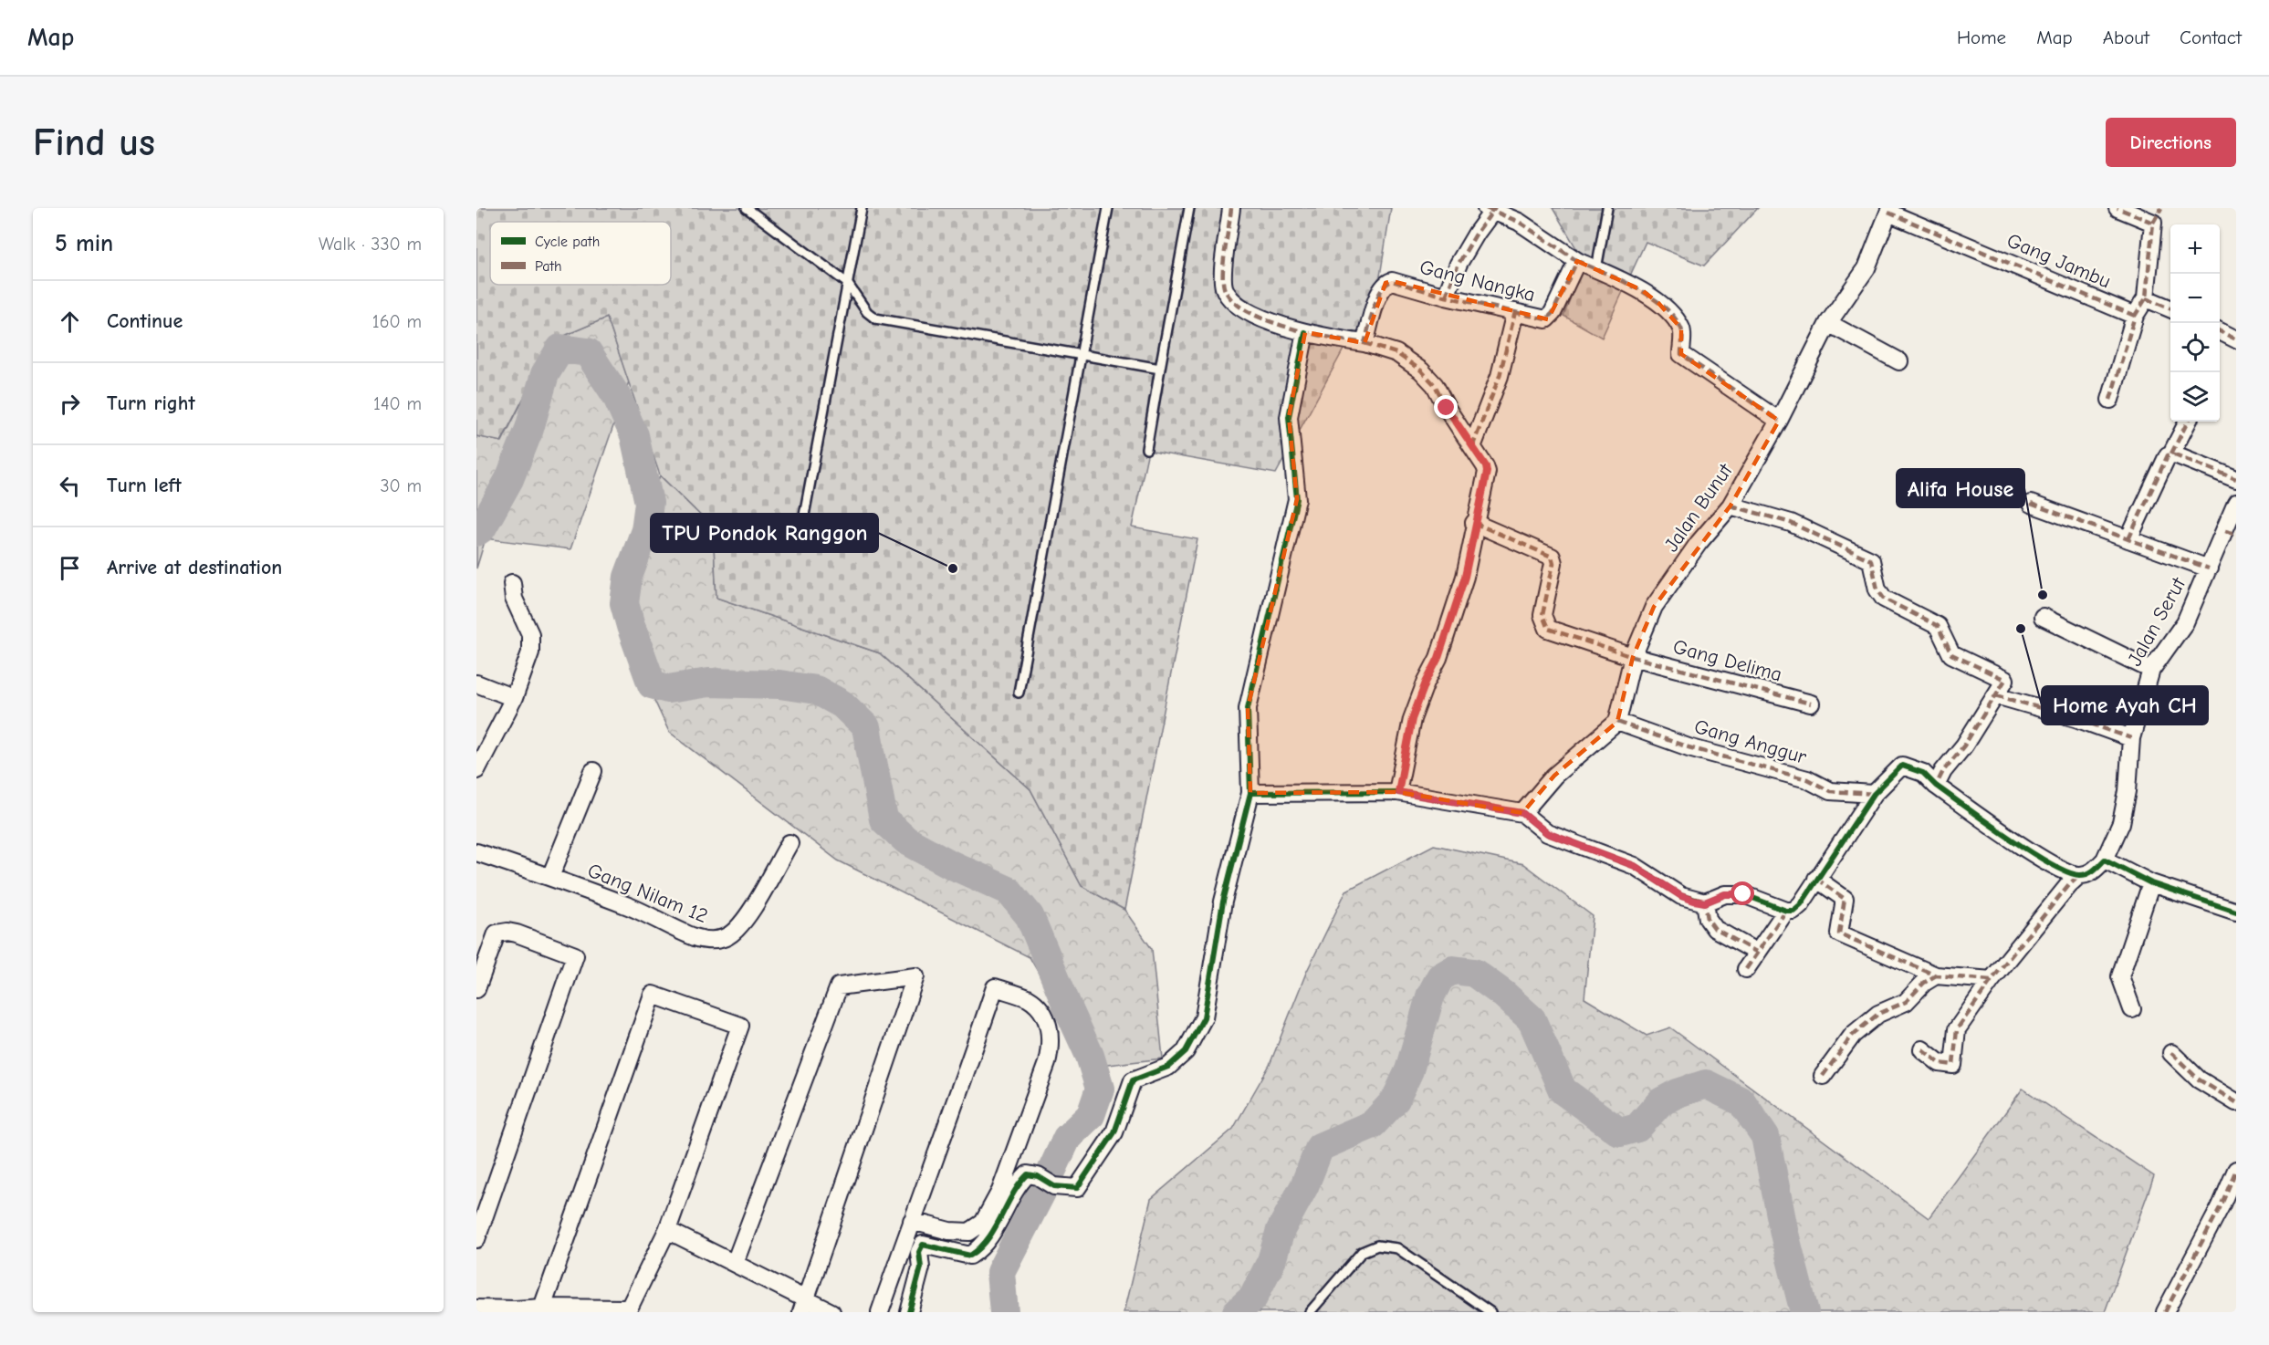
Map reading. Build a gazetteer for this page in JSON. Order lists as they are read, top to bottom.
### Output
{
  "streets": {
    "street": [
      "Gang Jambu",
      "Gang Nangka",
      "Jalan Bunut",
      "Jalan Serut",
      "Gang Delima",
      "Gang Anggur",
      "Gang Nilam 12"
    ]
  },
  "crossings": [
    ["Gang Jambu", "Jalan Bunut"],
    ["Jalan Bunut", "Gang Delima"],
    ["Jalan Bunut", "Gang Anggur"]
  ],
  "places": ["TPU Pondok Ranggon", "Alifa House", "Home Ayah CH"],
  "legend": ["Cycle path", "Path"],
  "page": {
    "header": "Map",
    "nav": [
      "Home",
      "Map",
      "About",
      "Contact"
    ],
    "buttons": "Directions",
    "title": "Find us",
    "heading": ["5 min", "Walk · 330 m"],
    "map_buttons": ["+", "−"],
    "list": [
      ["Continue", "160 m"],
      ["Turn right", "140 m"],
      ["Turn left", "30 m"],
      "Arrive at destination"
    ]
  }
}
